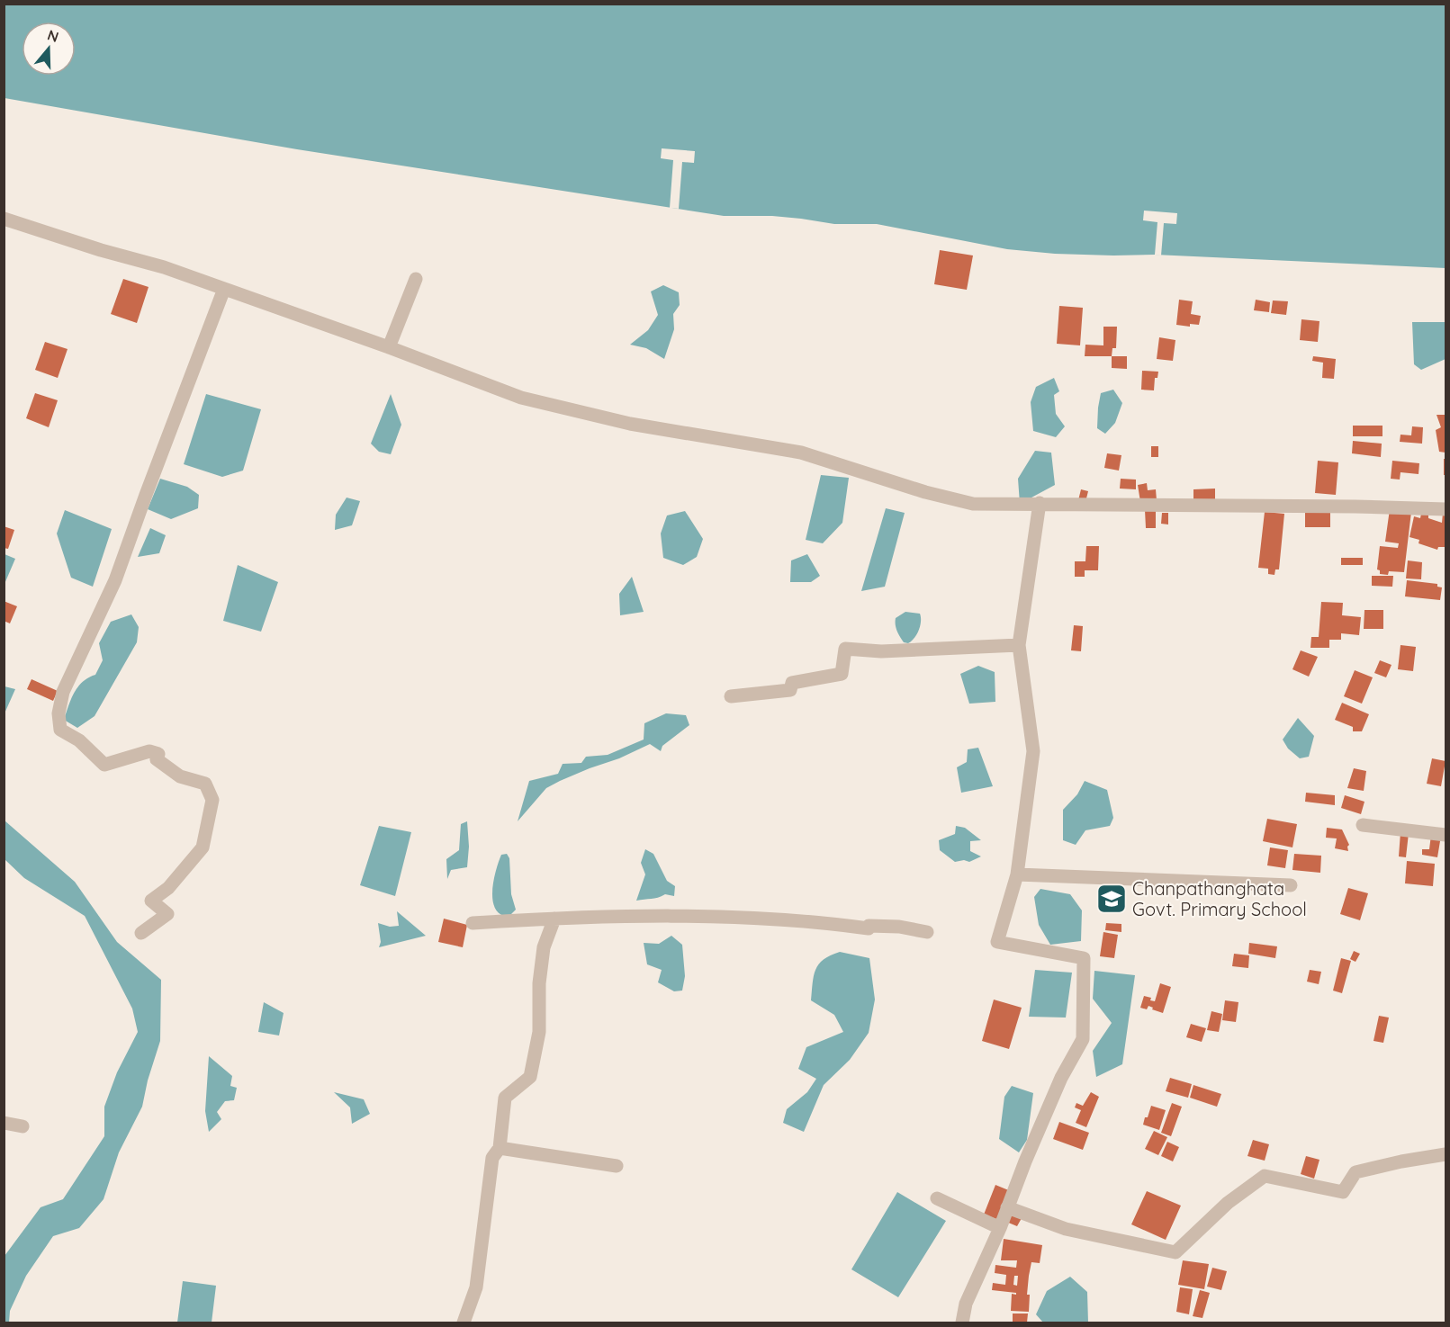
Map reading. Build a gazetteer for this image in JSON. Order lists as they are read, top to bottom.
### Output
{
  "places": {
    "school or university": ["Chanpathanghata Govt. Primary School"]
  },
  "north": "top"
}
